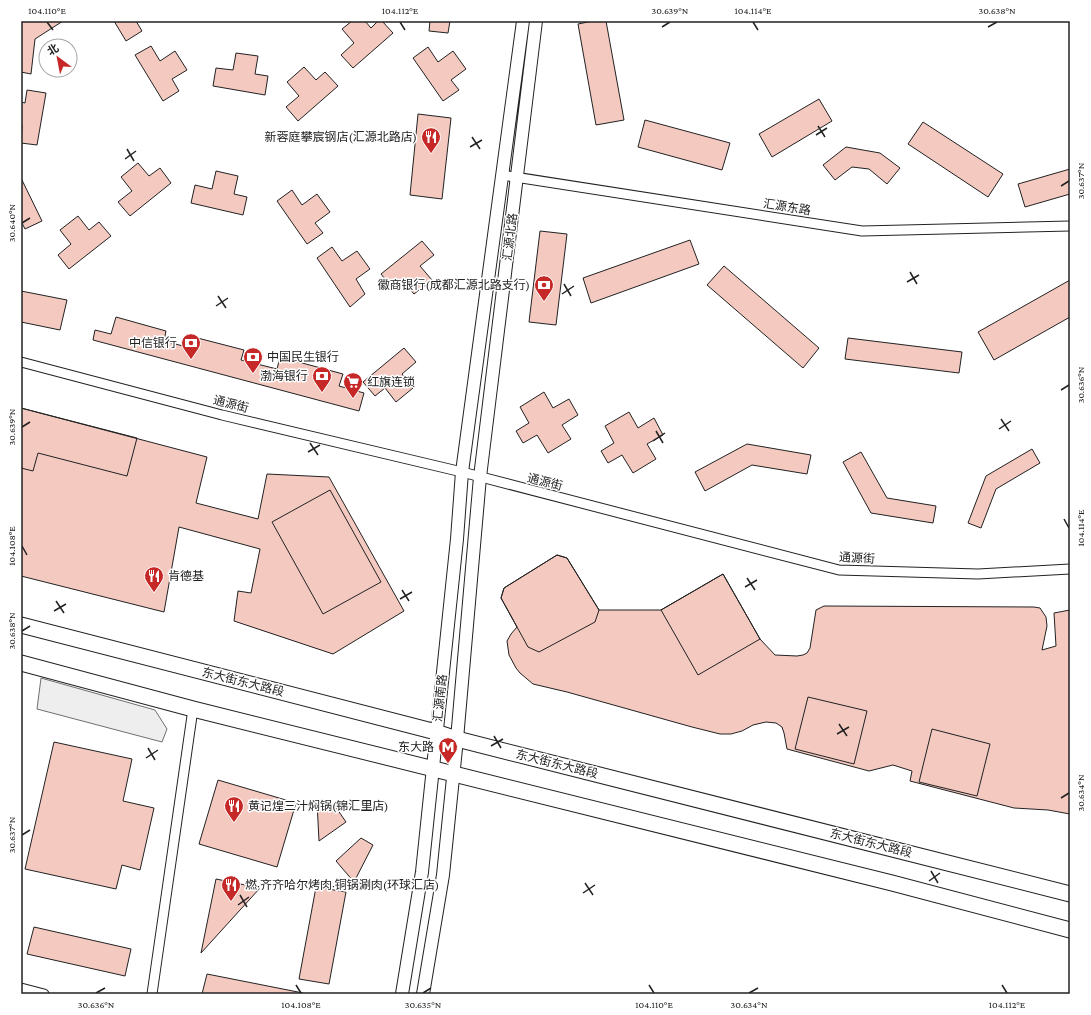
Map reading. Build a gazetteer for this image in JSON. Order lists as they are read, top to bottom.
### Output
{
  "streets": {
    "main road": ["东大街东大路段"],
    "street": [
      "汇源东路",
      "汇源北路",
      "通源街",
      "汇源南路"
    ]
  },
  "crossings": [
    ["汇源东路", "汇源北路"],
    ["汇源北路", "通源街"],
    ["汇源北路", "汇源南路"],
    ["通源街", "汇源南路"],
    ["东大街东大路段", "汇源南路"]
  ],
  "places": {
    "restaurant": [
      "新蓉庭攀宸钢店(汇源北路店)",
      "肯德基",
      "黄记煌三汁焖锅(锦汇里店)",
      "燃·齐齐哈尔烤肉·铜锅涮肉(环球汇店)"
    ],
    "bank": [
      "徽商银行(成都汇源北路支行)",
      "中信银行",
      "中国民生银行",
      "渤海银行"
    ],
    "supermarket": ["红旗连锁"],
    "metro station": ["东大路"]
  },
  "north": "top left",
  "coordinates": [
    "104.110°E",
    "104.112°E",
    "30.639°N",
    "104.114°E",
    "30.638°N",
    "30.637°N",
    "30.640°N",
    "30.636°N",
    "104.108°E",
    "30.634°N",
    "30.635°N"
  ]
}
